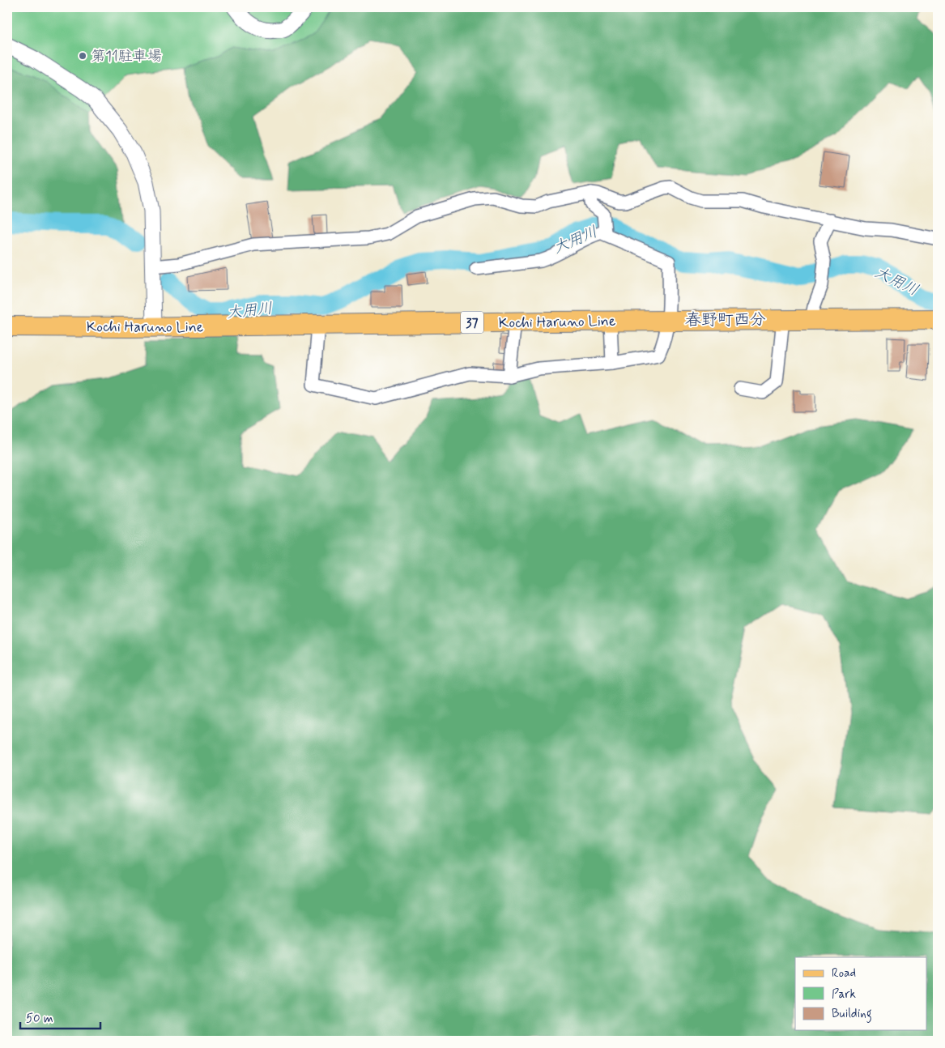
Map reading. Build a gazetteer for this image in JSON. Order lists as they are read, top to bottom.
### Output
{
  "streets": {
    "main road": ["Kochi Haruno Line", "37"]
  },
  "districts": ["春野町西分"],
  "water": ["大用川"],
  "places": ["第11駐車場"],
  "legend": ["Road", "Park", "Building"],
  "scale_bar": "50 m"
}
